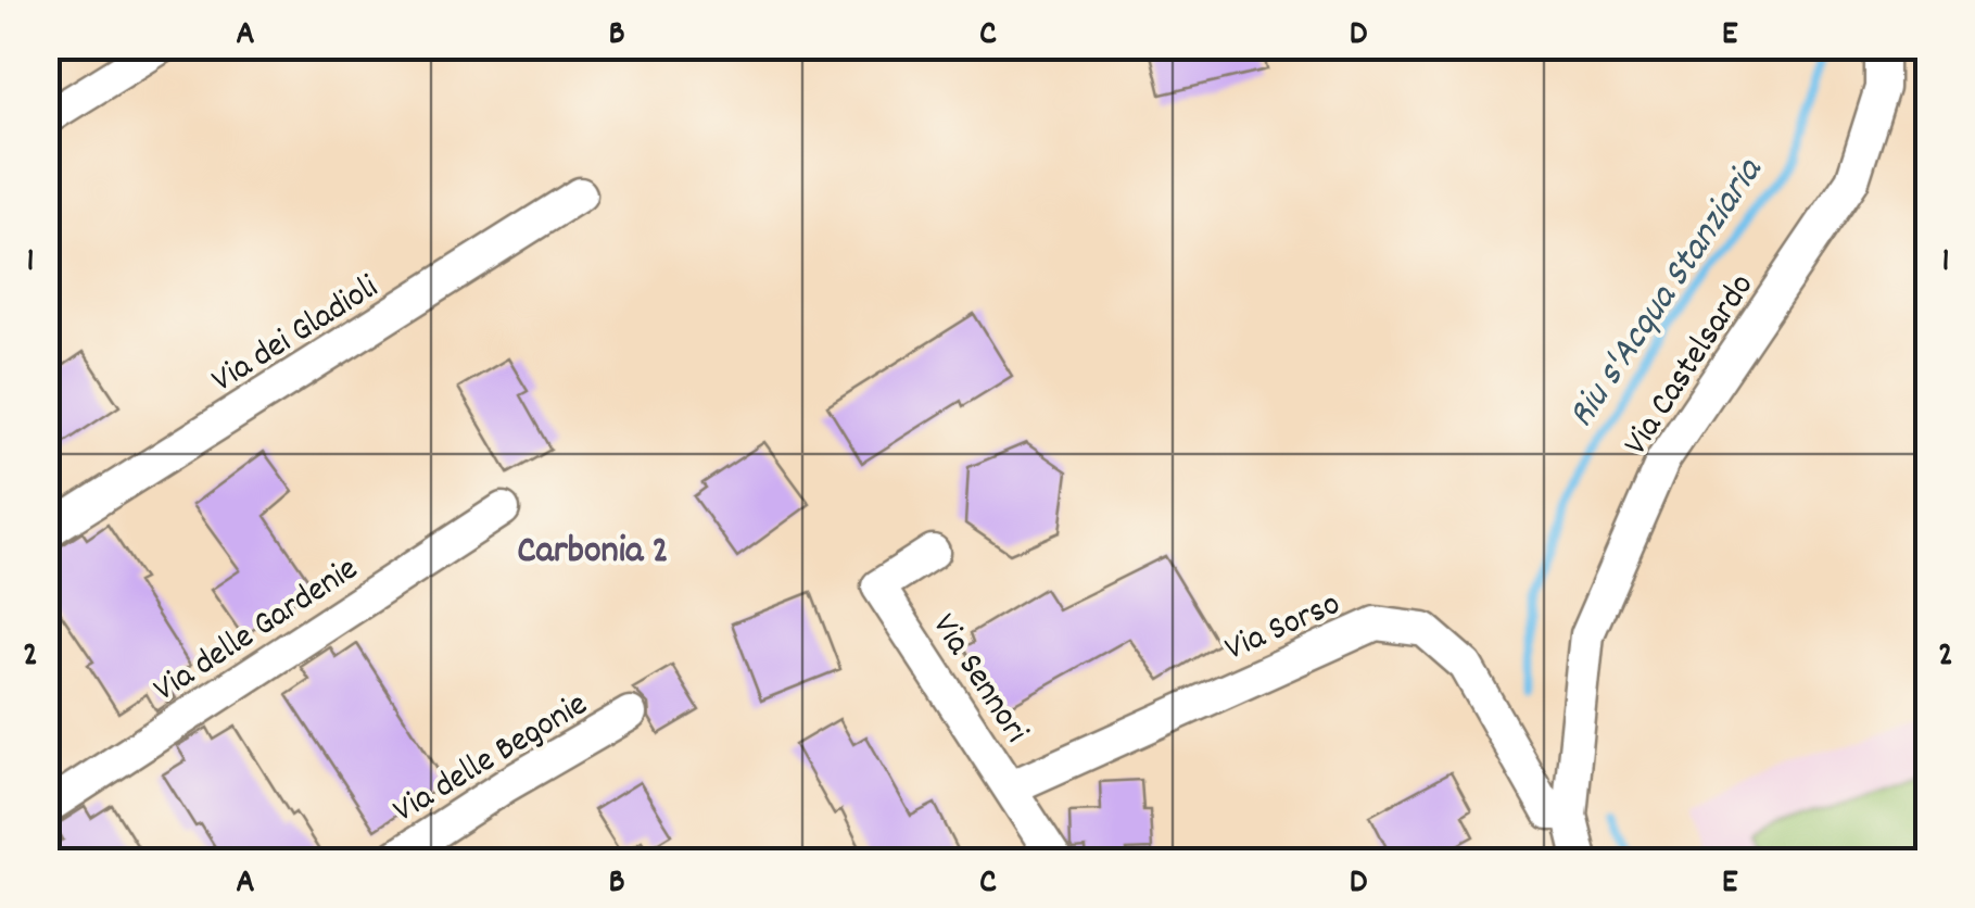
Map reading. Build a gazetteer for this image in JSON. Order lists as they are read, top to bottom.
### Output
{
  "streets": {
    "street": [
      "Via dei Gladioli",
      "Via Castelsardo",
      "Via Sorso",
      "Via delle Gardenie",
      "Via Sennori",
      "Via delle Begonie"
    ]
  },
  "crossings": [
    ["Via Castelsardo", "Via Sorso"],
    ["Via Sorso", "Via Sennori"]
  ],
  "districts": ["Carbonia 2"],
  "water": ["Riu s'Acqua Stanziaria"],
  "grid": {
    "columns": [
      "A",
      "B",
      "C",
      "D",
      "E"
    ],
    "rows": ["1", "2"]
  }
}
